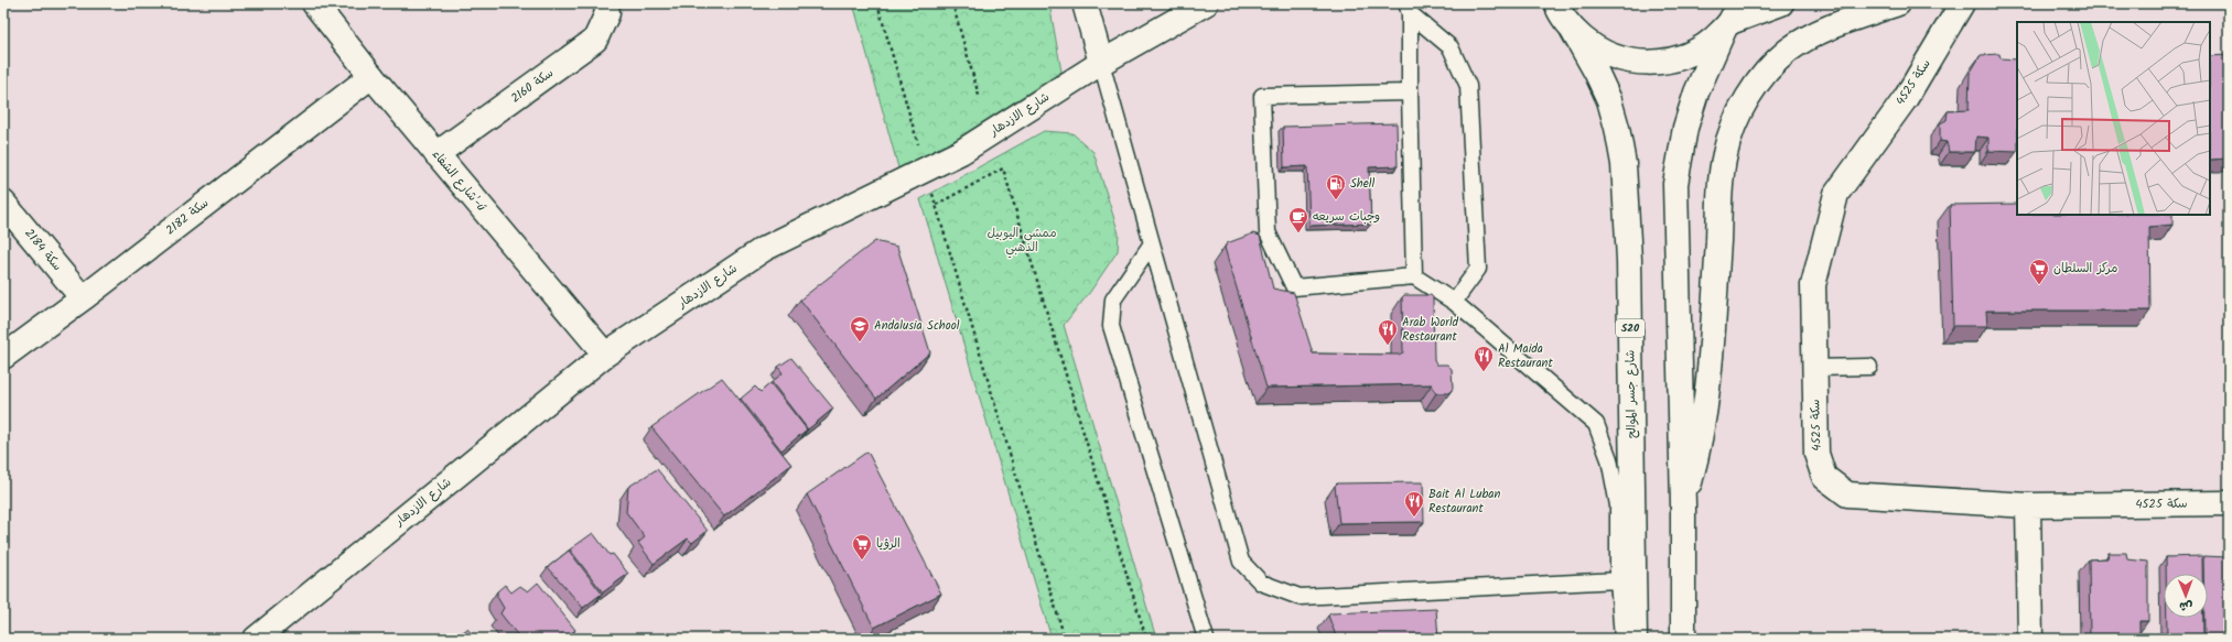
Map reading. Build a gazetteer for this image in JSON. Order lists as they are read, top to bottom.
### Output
{
  "streets": {
    "street": [
      "سكة 4525",
      "سكة 2160",
      "شارع الازدهار",
      "شارع الشفاء'-ú",
      "سكة 2182",
      "سكة 2184",
      "S20",
      "شارع جسر الموالح"
    ]
  },
  "crossings": [
    ["سكة 2160", "شارع الشفاء'-ú"],
    ["شارع الازدهار", "شارع الشفاء'-ú"],
    ["شارع الشفاء'-ú", "سكة 2182"],
    ["سكة 2182", "سكة 2184"],
    ["S20", "شارع جسر الموالح"]
  ],
  "parks": ["ممشى اليوبيل الذهبي"],
  "places": {
    "fuel station": ["Shell"],
    "cafe": ["وجبات سريعه"],
    "supermarket": ["مركز السلطان", "الرؤيا"],
    "school or university": ["Andalusia School"],
    "restaurant": ["Arab World Restaurant", "Al Maida Restaurant", "Bait Al Luban Restaurant"]
  },
  "north": "bottom"
}
